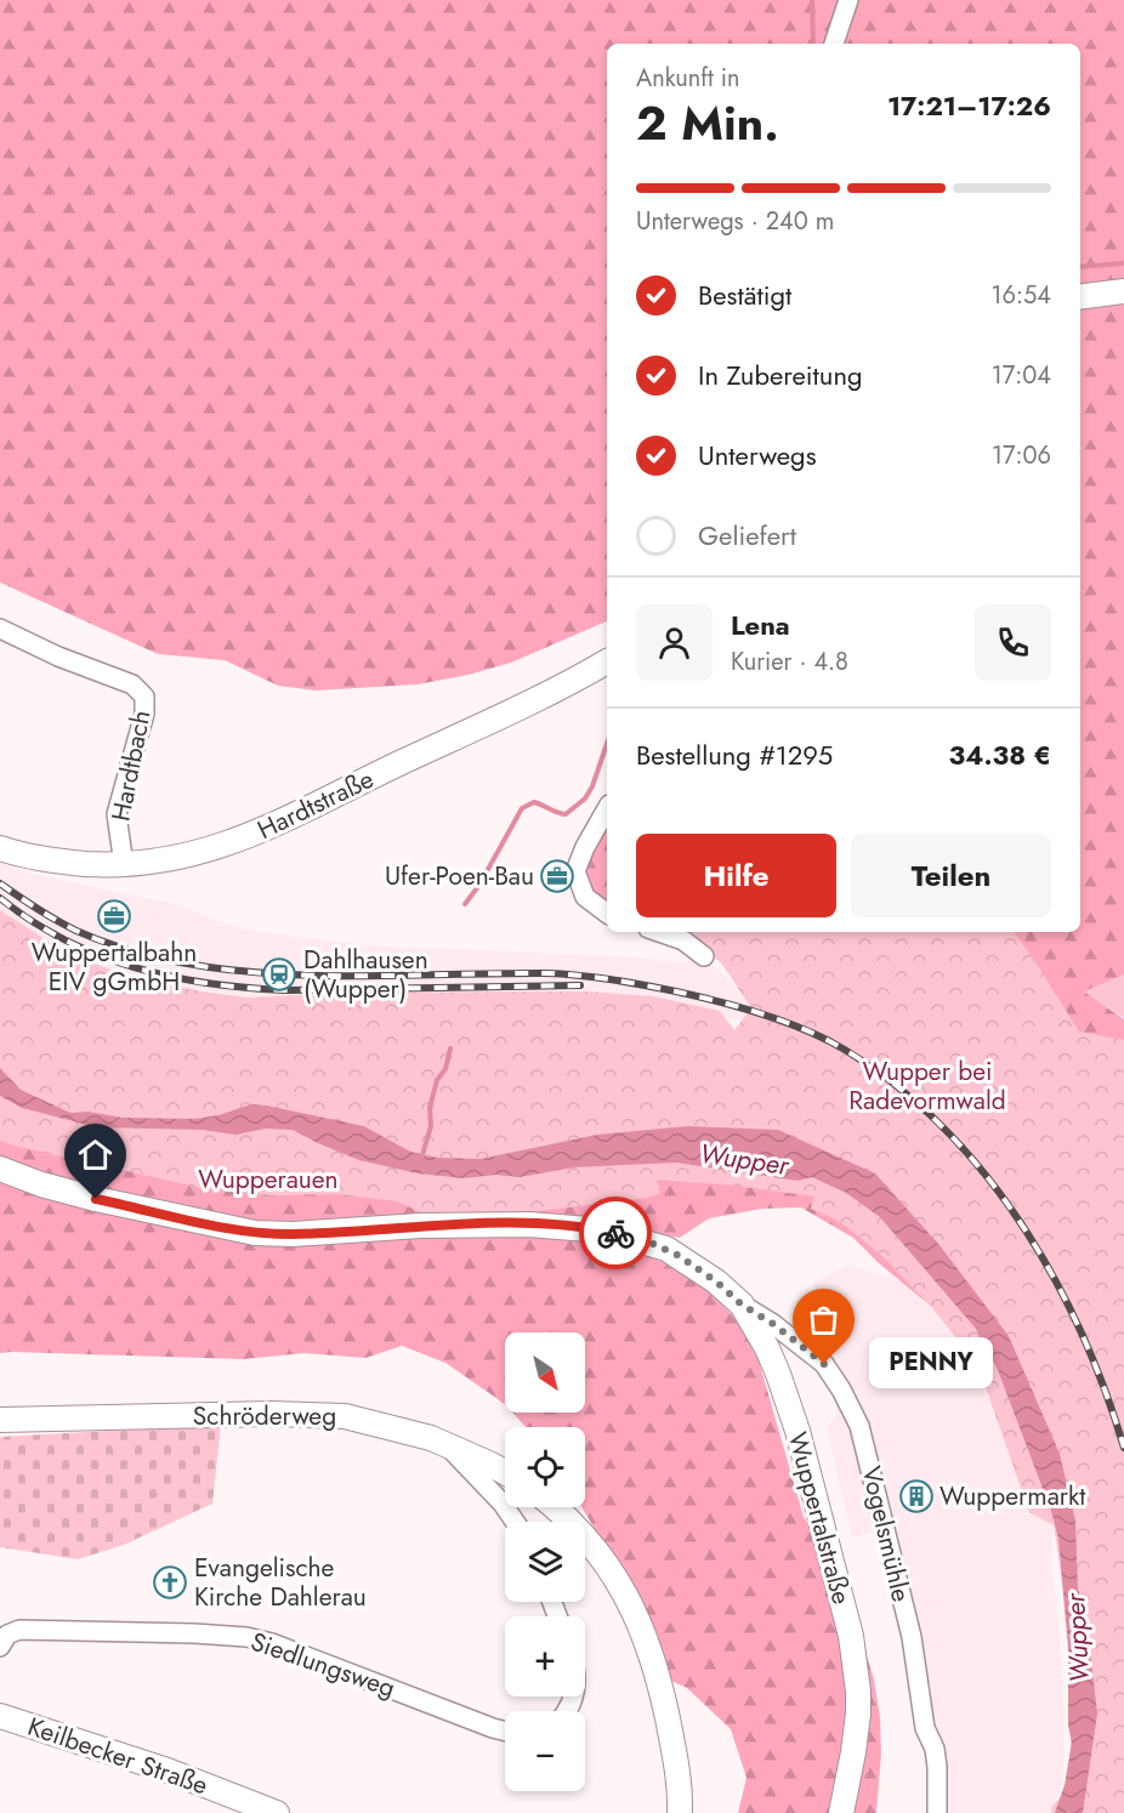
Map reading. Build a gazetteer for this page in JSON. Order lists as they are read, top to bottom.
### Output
{
  "streets": {
    "main road": [
      "Hardtstraße",
      "Schröderweg",
      "Wuppertalstraße",
      "Keilbecker Straße"
    ],
    "street": ["Hardtbach", "Vogelsmühle", "Siedlungsweg"]
  },
  "crossings": [
    ["Hardtbach", "Hardtstraße"],
    ["Wuppertalstraße", "Vogelsmühle"]
  ],
  "water": ["Wupper"],
  "parks": ["Wupper bei Radevormwald", "Wupperauen"],
  "places": {
    "office": ["Ufer-Poen-Bau", "Wuppertalbahn EIV gGmbH"],
    "station": ["Dahlhausen (Wupper)"],
    "other": ["PENNY"],
    "building": ["Wuppermarkt"],
    "church": ["Evangelische Kirche Dahlerau"]
  },
  "north": "bottom right",
  "page": {
    "heading": ["2 Min.", "Ankunft in", "17:21–17:26"],
    "panel": [
      "Lena",
      "Kurier · 4.8",
      "Bestellung #1295",
      "34.38 €"
    ],
    "bar": "Unterwegs · 240 m",
    "list": [
      ["Bestätigt", "16:54"],
      ["In Zubereitung", "17:04"],
      ["Unterwegs", "17:06"],
      "Geliefert"
    ],
    "buttons": ["Hilfe", "Teilen"],
    "map_buttons": ["+", "−"],
    "bubble": "PENNY"
  }
}
